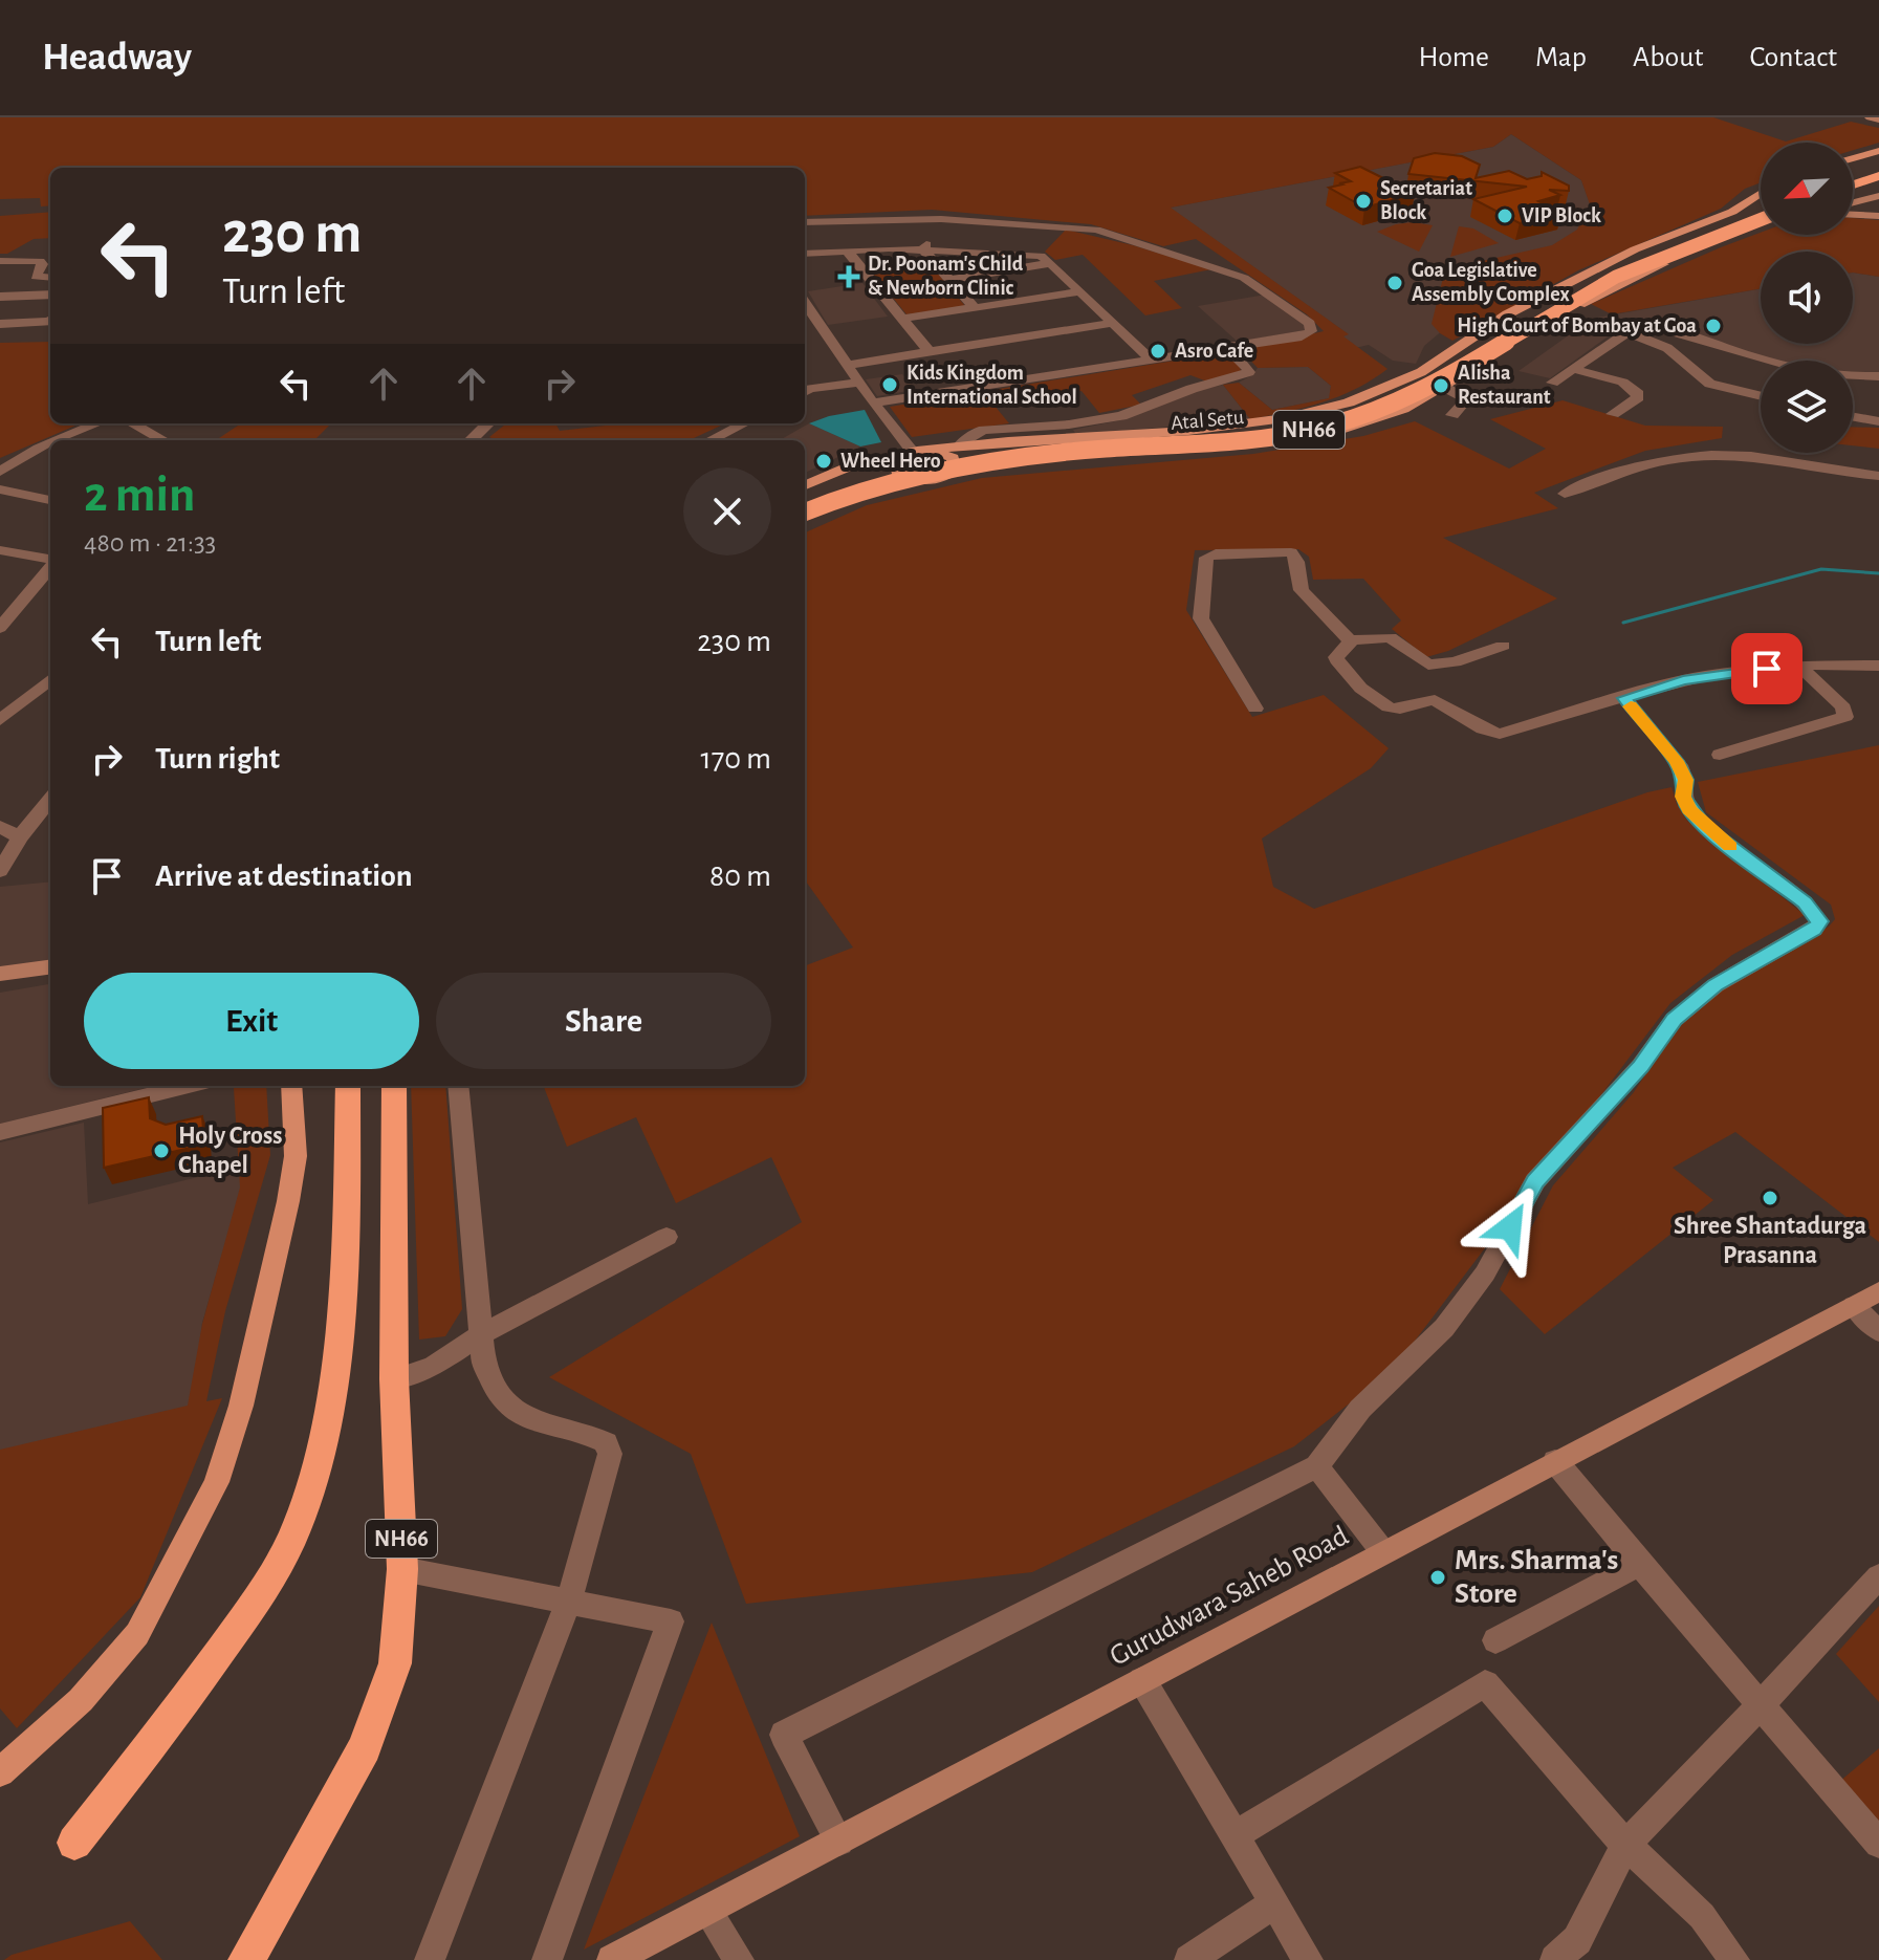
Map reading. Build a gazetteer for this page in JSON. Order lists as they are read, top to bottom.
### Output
{
  "streets": {
    "highway": ["Atal Setu", "NH66"],
    "street": ["Gurudwara Saheb Road"]
  },
  "places": {
    "other": [
      "Secretariat Block",
      "VIP Block",
      "Goa Legislative Assembly Complex",
      "High Court of Bombay at Goa",
      "Asro Cafe",
      "Kids Kingdom International School",
      "Alisha Restaurant",
      "Wheel Hero",
      "Holy Cross Chapel",
      "Shree Shantadurga Prasanna",
      "Mrs. Sharma's Store"
    ],
    "health": ["Dr. Poonam's Child & Newborn Clinic"]
  },
  "north": "bottom left",
  "page": {
    "header": "Headway",
    "nav": [
      "Home",
      "Map",
      "About",
      "Contact"
    ],
    "turn": ["230 m", "Turn left"],
    "heading": ["2 min", "480 m · 21:33"],
    "list": [
      {
        "name": "Turn left",
        "value": "230 m"
      },
      {
        "name": "Turn right",
        "value": "170 m"
      },
      {
        "name": "Arrive at destination",
        "value": "80 m"
      }
    ],
    "buttons": ["Exit", "Share"]
  }
}
